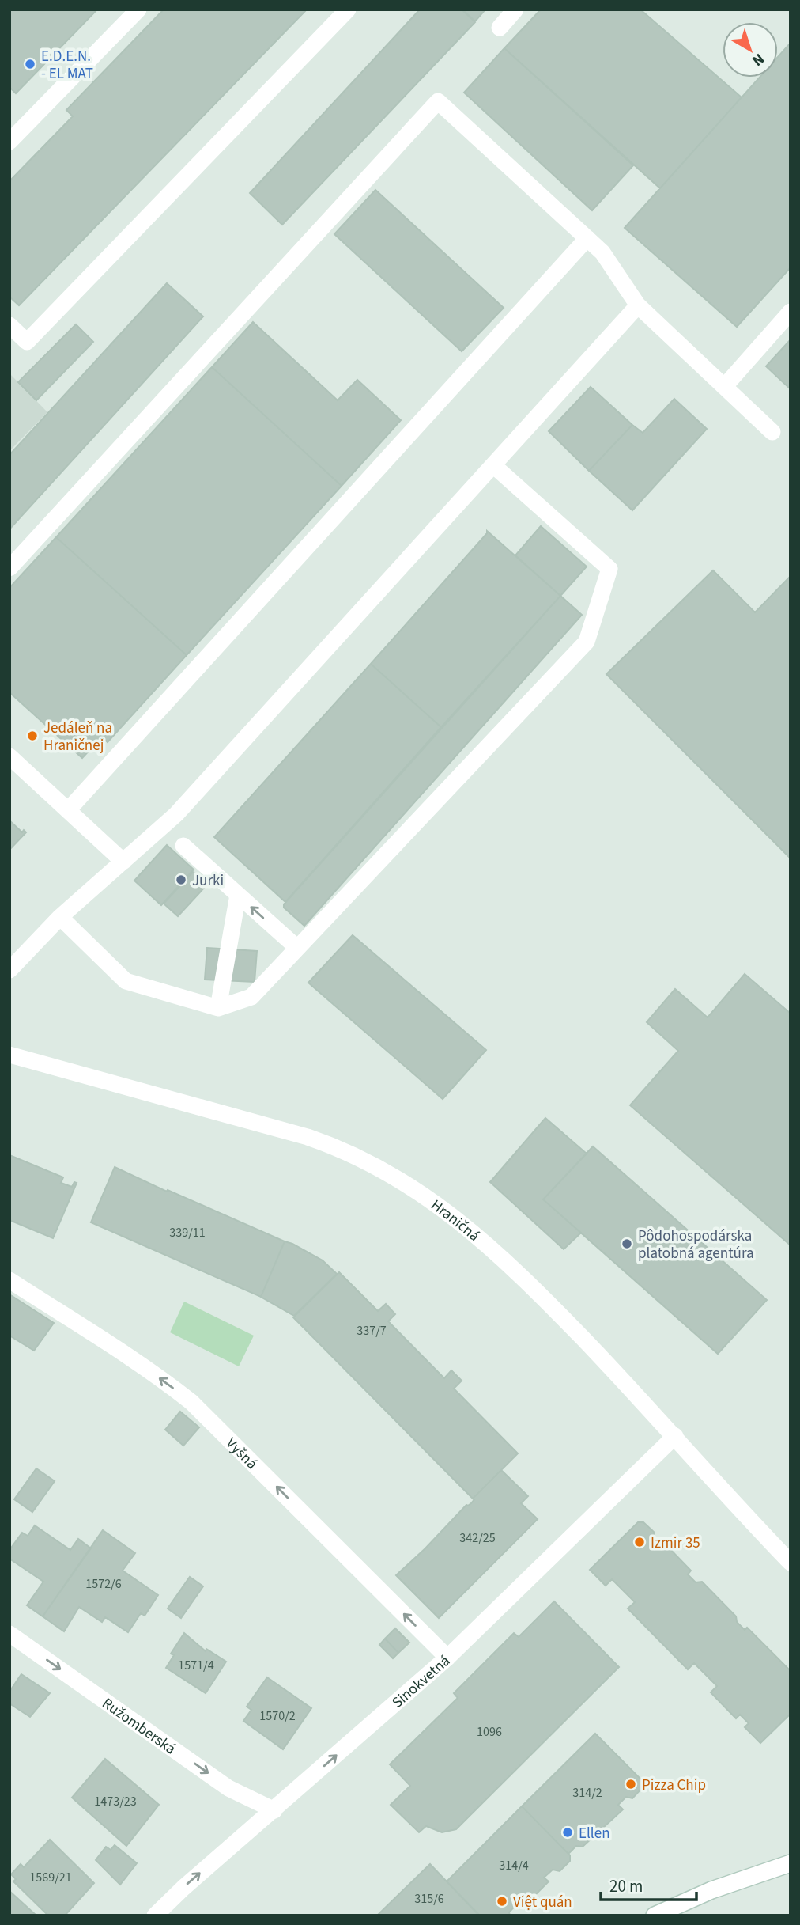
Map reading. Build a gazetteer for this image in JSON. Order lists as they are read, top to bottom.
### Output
{
  "streets": {
    "street": [
      "Hraničná",
      "Vyšná",
      "Sinokvetná",
      "Ružomberská"
    ]
  },
  "crossings": [
    ["Hraničná", "Sinokvetná"],
    ["Vyšná", "Sinokvetná"],
    ["Sinokvetná", "Ružomberská"]
  ],
  "one_way": ["Vyšná", "Sinokvetná", "Ružomberská"],
  "places": [
    "E.D.E.N. - EL MAT",
    "Jedáleň na Hraničnej",
    "Jurki",
    "Pôdohospodárska platobná agentúra",
    "Izmir 35",
    "Pizza Chip",
    "Ellen",
    "Việt quán"
  ],
  "house_numbers": [
    "339/11",
    "337/7",
    "342/25",
    "1572/6",
    "1571/4",
    "1570/2",
    "1096",
    "314/2",
    "1473/23",
    "314/4",
    "1569/21",
    "315/6"
  ],
  "scale_bar": "20 m",
  "north": "bottom right"
}
